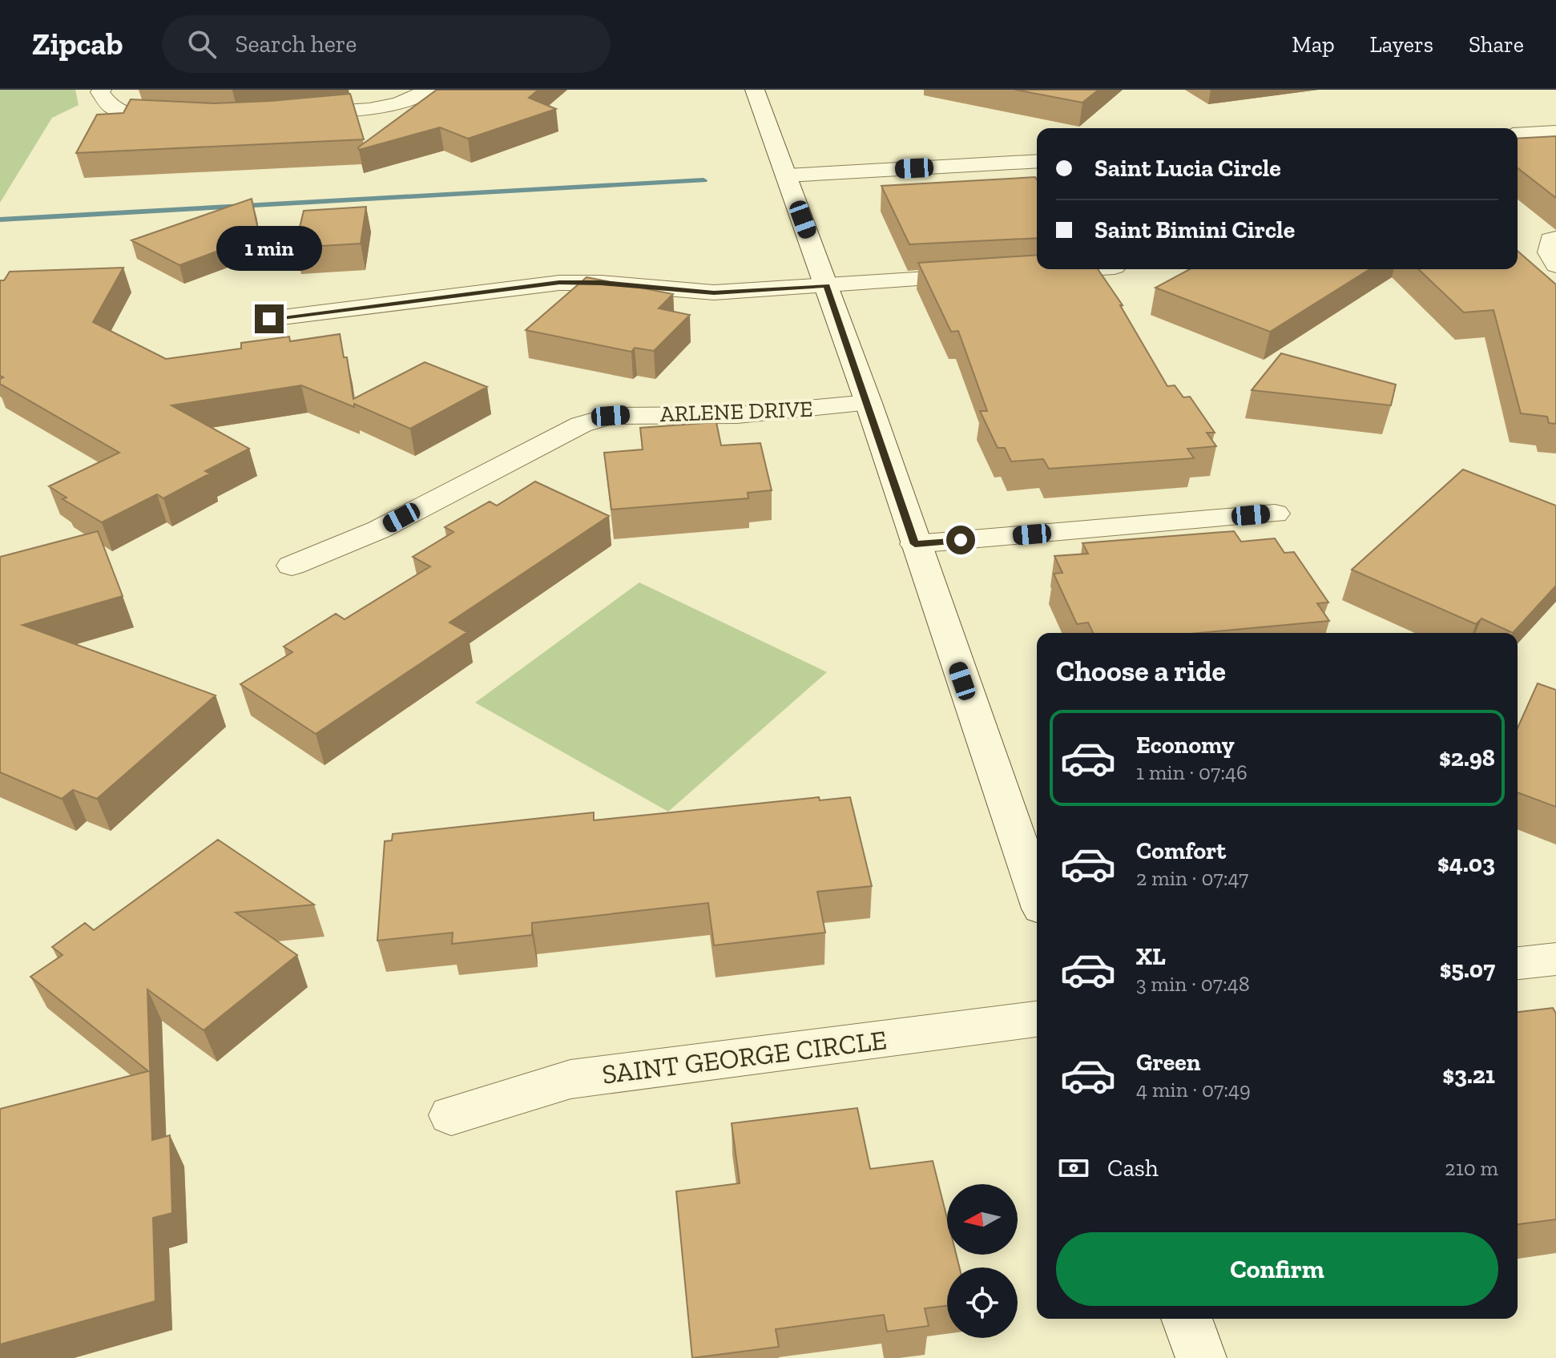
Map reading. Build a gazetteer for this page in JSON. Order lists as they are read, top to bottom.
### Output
{
  "streets": {
    "street": ["ARLENE DRIVE", "SAINT GEORGE CIRCLE"]
  },
  "north": "left",
  "page": {
    "header": "Zipcab",
    "search": "Search here",
    "nav": ["Map", "Layers", "Share"],
    "banner": ["Saint Lucia Circle", "Saint Bimini Circle"],
    "bubble": "1 min",
    "heading": "Choose a ride",
    "list": [
      {
        "name": "Economy",
        "note": "1 min · 07:46",
        "value": "$2.98"
      },
      {
        "name": "Comfort",
        "note": "2 min · 07:47",
        "value": "$4.03"
      },
      {
        "name": "XL",
        "note": "3 min · 07:48",
        "value": "$5.07"
      },
      {
        "name": "Green",
        "note": "4 min · 07:49",
        "value": "$3.21"
      }
    ],
    "pay": ["Cash", "210 m"],
    "buttons": "Confirm"
  }
}
